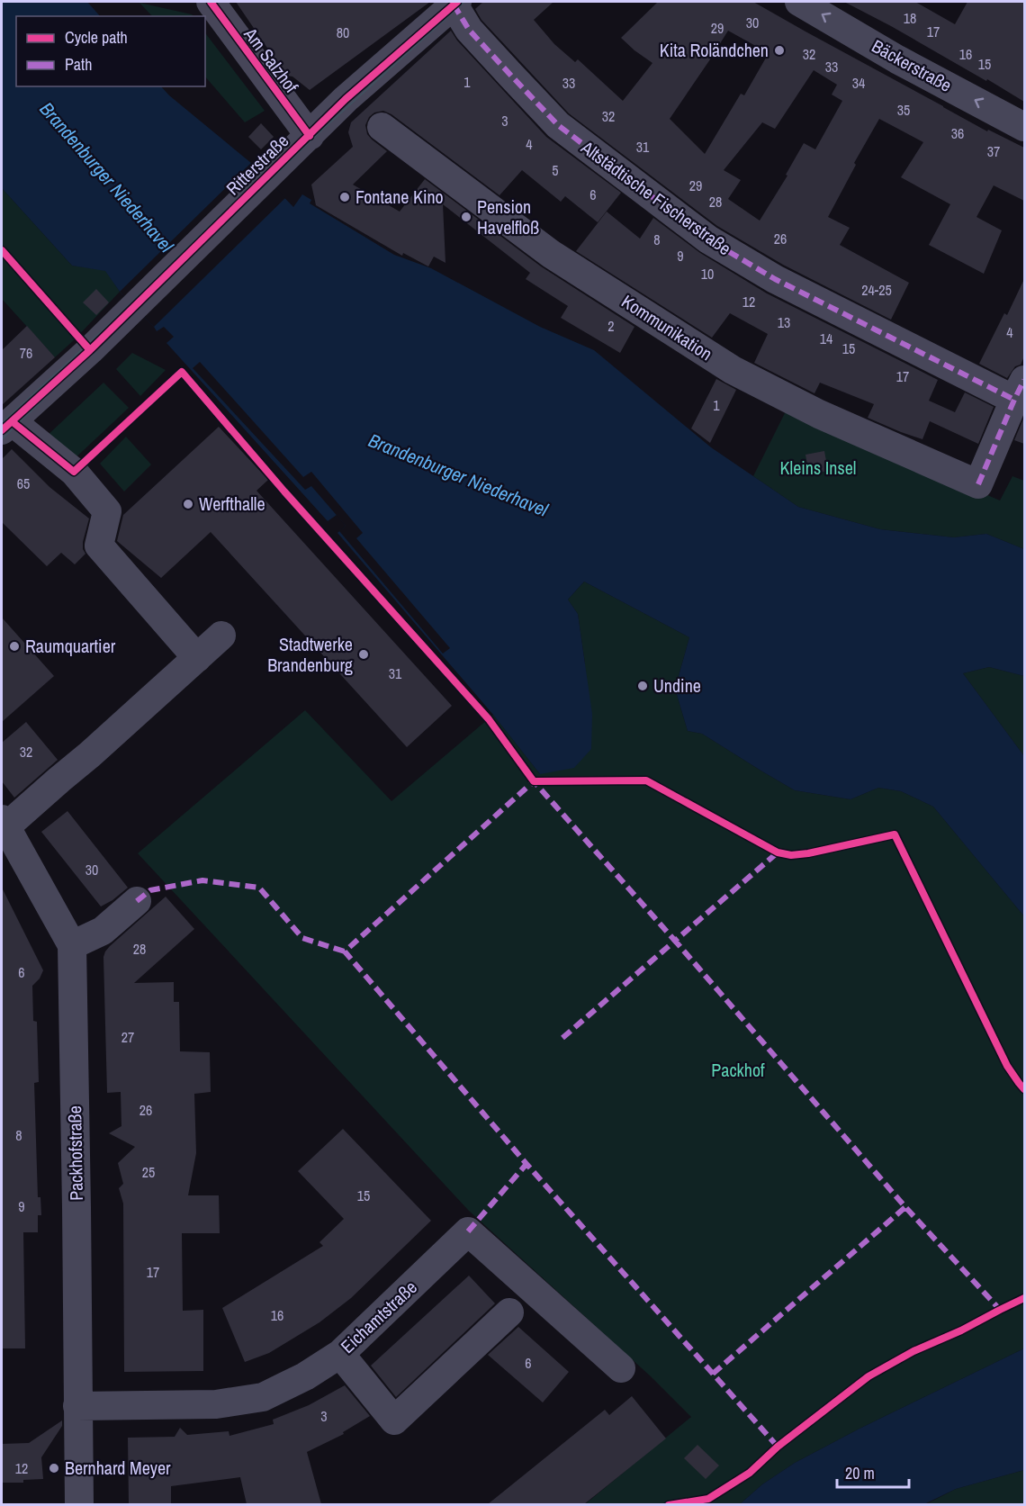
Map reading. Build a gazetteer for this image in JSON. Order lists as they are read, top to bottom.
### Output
{
  "streets": {
    "street": [
      "Am Salzhof",
      "Bäckerstraße",
      "Ritterstraße",
      "Altstädtische Fischerstraße",
      "Kommunikation",
      "Packhofstraße",
      "Eichamtstraße"
    ]
  },
  "crossings": [
    ["Am Salzhof", "Ritterstraße"],
    ["Ritterstraße", "Altstädtische Fischerstraße"],
    ["Altstädtische Fischerstraße", "Kommunikation"],
    ["Packhofstraße", "Eichamtstraße"]
  ],
  "one_way": ["Bäckerstraße"],
  "water": ["Brandenburger Niederhavel"],
  "parks": ["Kleins Insel", "Packhof"],
  "places": [
    "Kita Roländchen",
    "Fontane Kino",
    "Pension Havelfloß",
    "Werfthalle",
    "Raumquartier",
    "Stadtwerke Brandenburg",
    "Undine",
    "Bernhard Meyer"
  ],
  "house_numbers": [
    "18",
    "30",
    "29",
    "17",
    "80",
    "32",
    "16",
    "15",
    "33",
    "1",
    "33",
    "34",
    "35",
    "32",
    "3",
    "36",
    "4",
    "31",
    "37",
    "5",
    "29",
    "6",
    "28",
    "26",
    "8",
    "9",
    "10",
    "24-25",
    "12",
    "13",
    "2",
    "4",
    "14",
    "15",
    "76",
    "17",
    "1",
    "65",
    "31",
    "32",
    "30",
    "28",
    "6",
    "27",
    "26",
    "8",
    "25",
    "15",
    "9",
    "17",
    "16",
    "6",
    "3",
    "12"
  ],
  "legend": ["Cycle path", "Path"],
  "scale_bar": "20 m"
}
